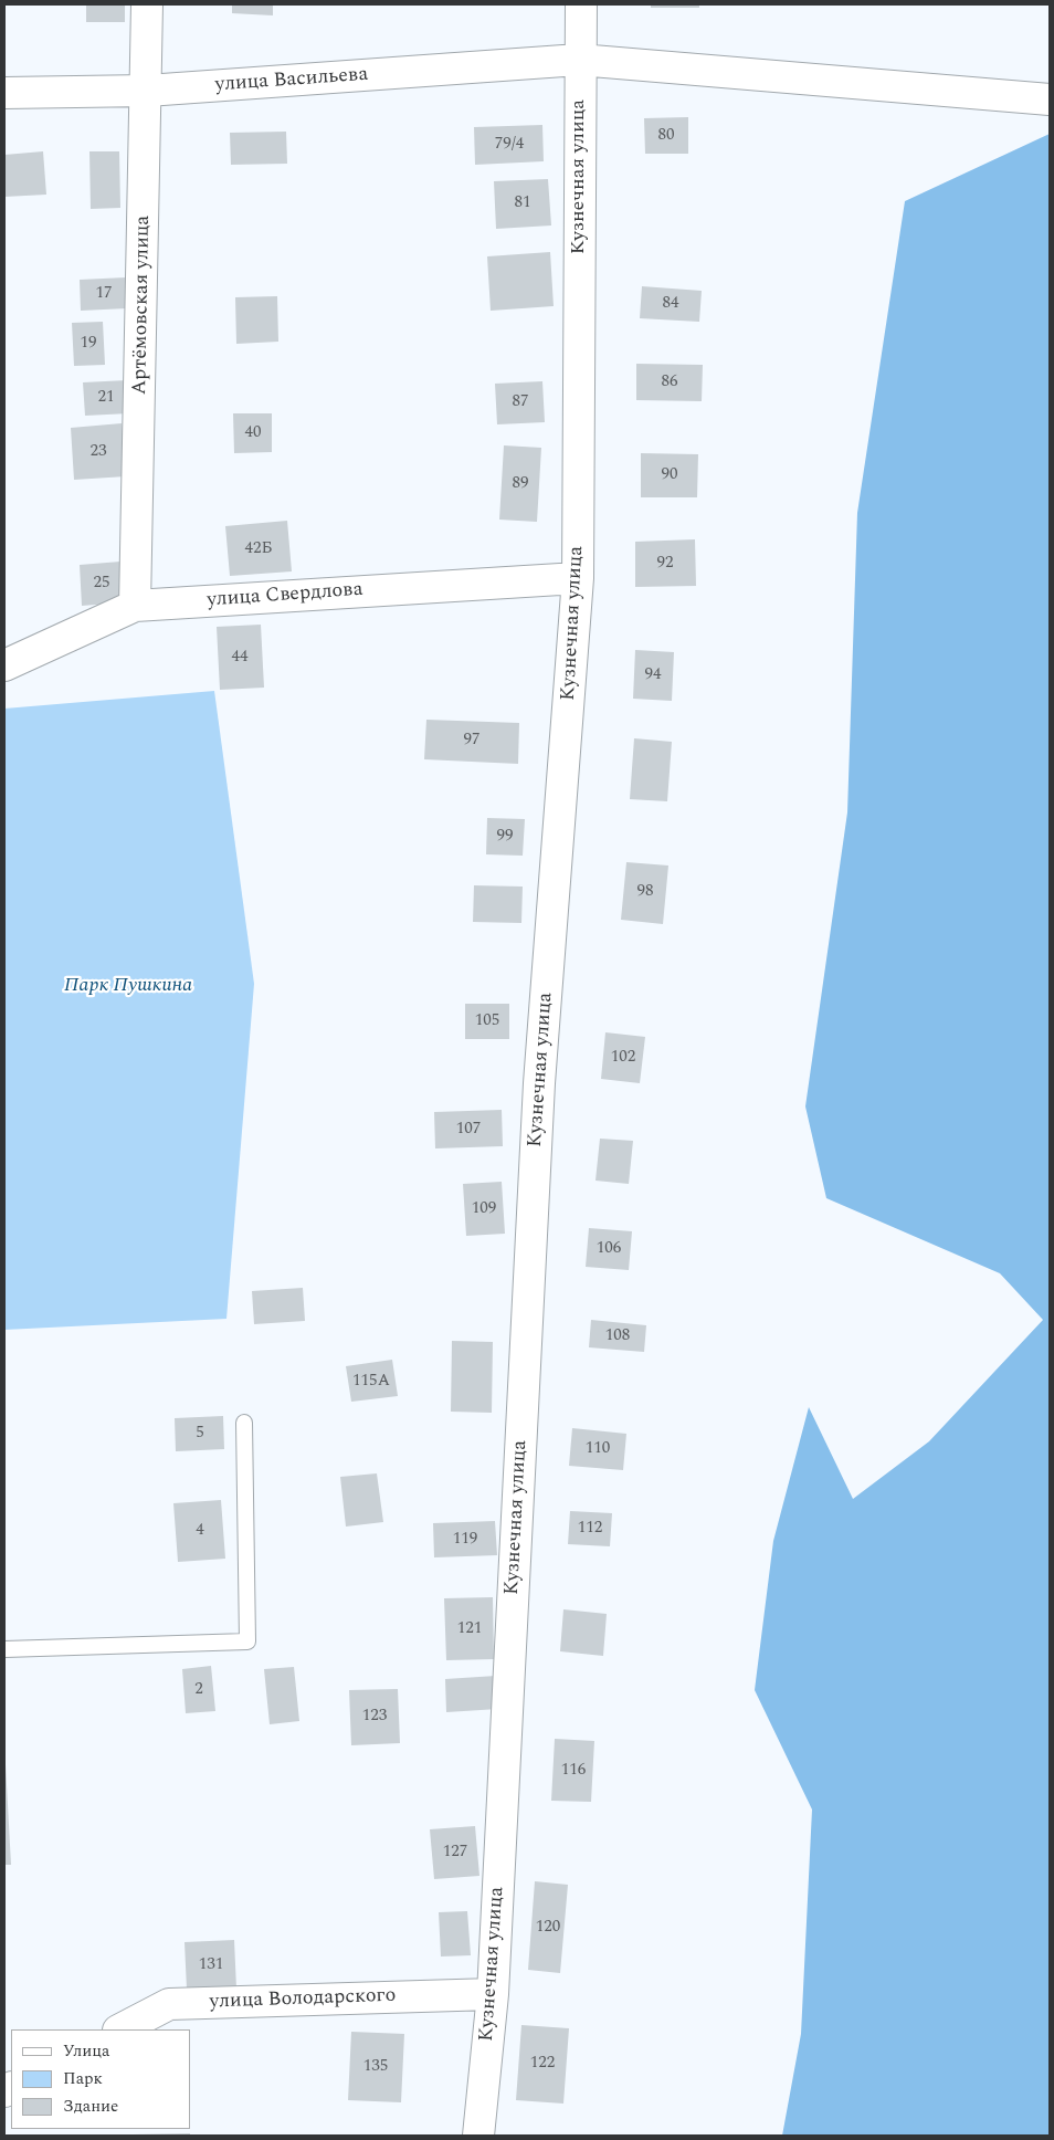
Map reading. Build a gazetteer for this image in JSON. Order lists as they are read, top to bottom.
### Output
{
  "streets": {
    "street": [
      "улица Васильева",
      "Кузнечная улица",
      "Артёмовская улица",
      "улица Свердлова",
      "улица Володарского"
    ]
  },
  "crossings": [
    ["улица Васильева", "Кузнечная улица"],
    ["улица Васильева", "Артёмовская улица"],
    ["Кузнечная улица", "улица Свердлова"],
    ["Кузнечная улица", "улица Володарского"],
    ["Артёмовская улица", "улица Свердлова"]
  ],
  "parks": ["Парк Пушкина"],
  "house_numbers": [
    "80",
    "79/4",
    "81",
    "17",
    "84",
    "19",
    "86",
    "21",
    "87",
    "40",
    "23",
    "90",
    "89",
    "42Б",
    "92",
    "25",
    "44",
    "94",
    "97",
    "99",
    "98",
    "105",
    "102",
    "107",
    "109",
    "106",
    "108",
    "115А",
    "5",
    "110",
    "112",
    "4",
    "119",
    "121",
    "2",
    "123",
    "116",
    "127",
    "120",
    "131",
    "122",
    "135"
  ],
  "legend": ["Улица", "Парк", "Здание"]
}
